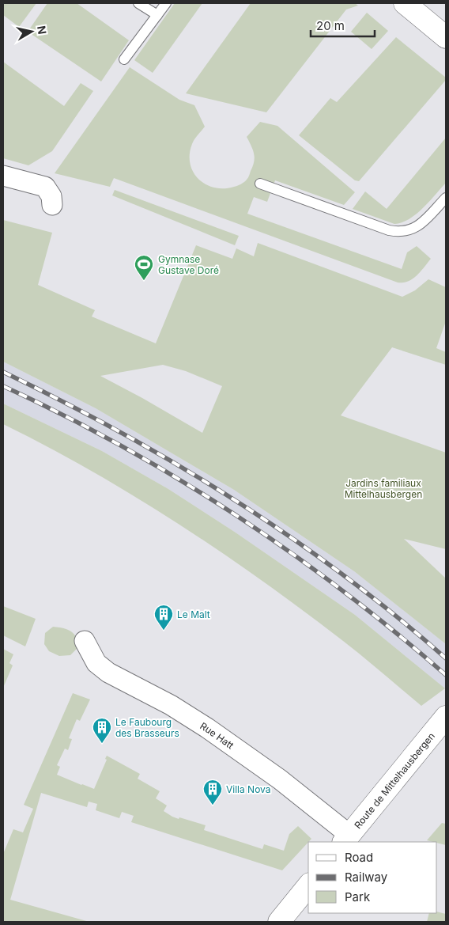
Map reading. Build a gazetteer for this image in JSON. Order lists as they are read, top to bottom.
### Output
{
  "streets": {
    "main road": ["Route de Mittelhausbergen"],
    "street": ["Rue Hatt"]
  },
  "crossings": [
    ["Rue Hatt", "Route de Mittelhausbergen"]
  ],
  "parks": ["Jardins familiaux Mittelhausbergen"],
  "places": {
    "sports": ["Gymnase Gustave Doré"],
    "building": ["Le Malt", "Le Faubourg des Brasseurs", "Villa Nova"]
  },
  "legend": ["Road", "Railway", "Park"],
  "scale_bar": "20 m",
  "north": "right"
}
